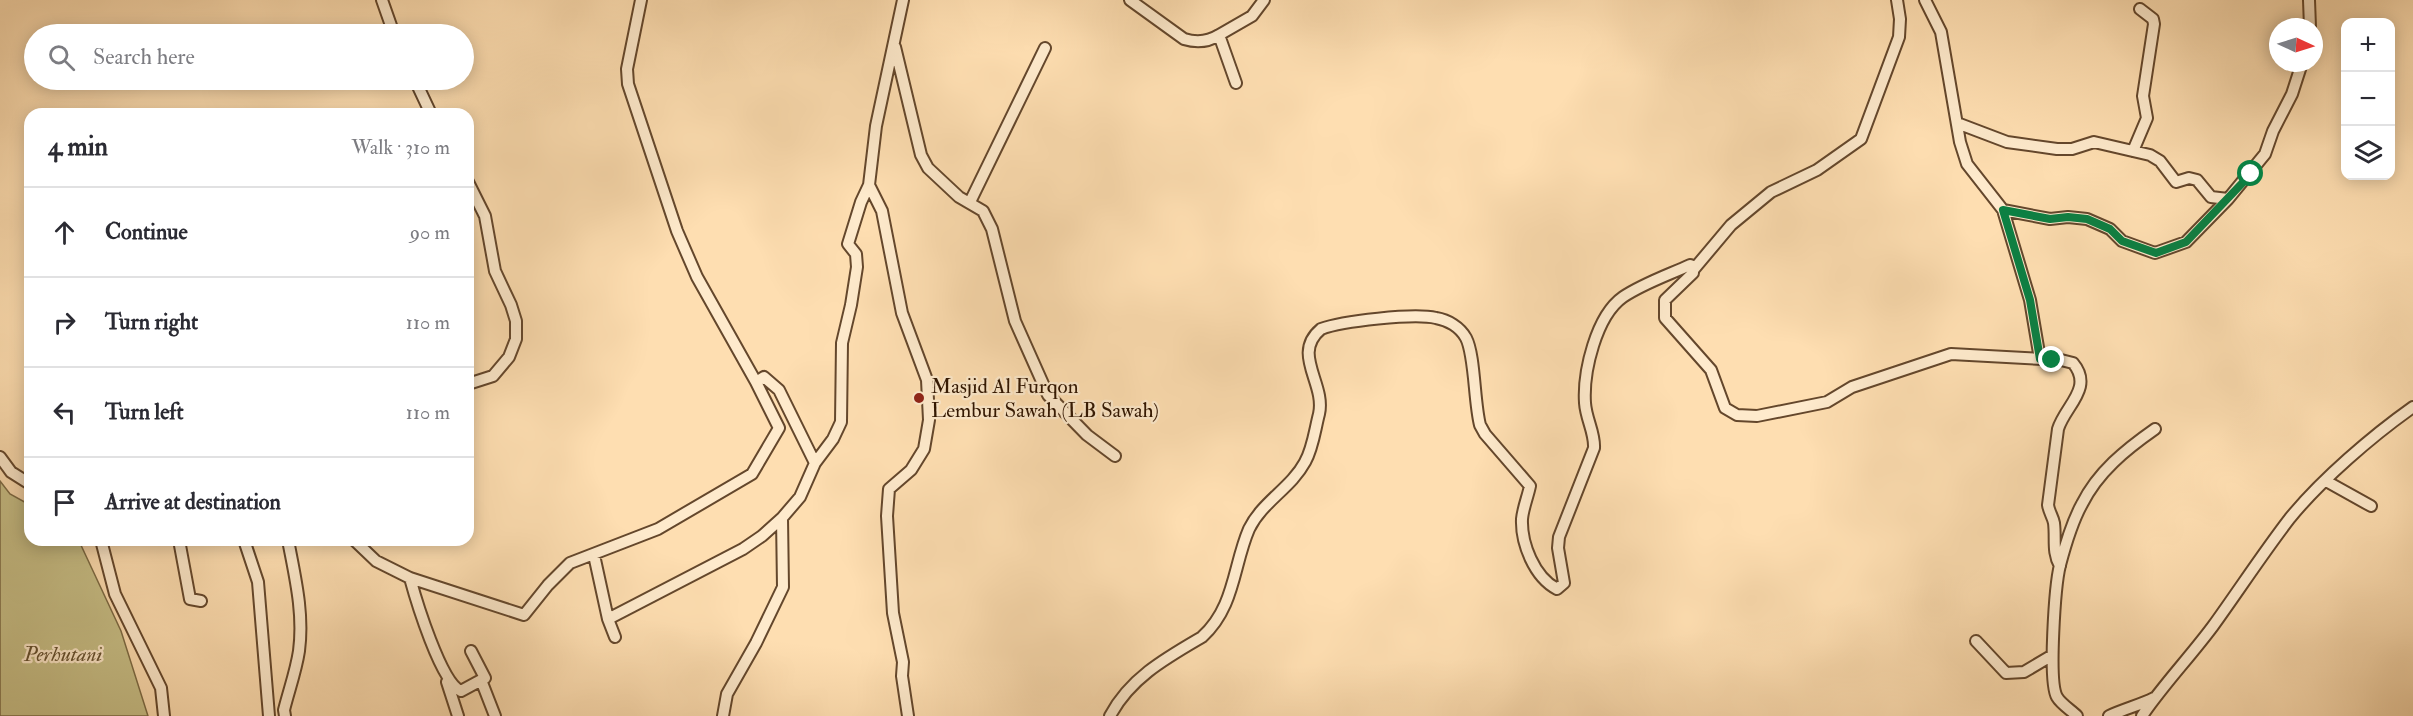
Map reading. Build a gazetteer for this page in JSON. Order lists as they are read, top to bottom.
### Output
{
  "parks": ["Perhutani"],
  "places": ["Masjid Al Furqon Lembur Sawah (LB Sawah)"],
  "north": "right",
  "page": {
    "map_buttons": ["+", "−"],
    "search": "Search here",
    "heading": ["4 min", "Walk · 310 m"],
    "list": [
      ["Continue", "90 m"],
      ["Turn right", "110 m"],
      ["Turn left", "110 m"],
      "Arrive at destination"
    ]
  }
}
